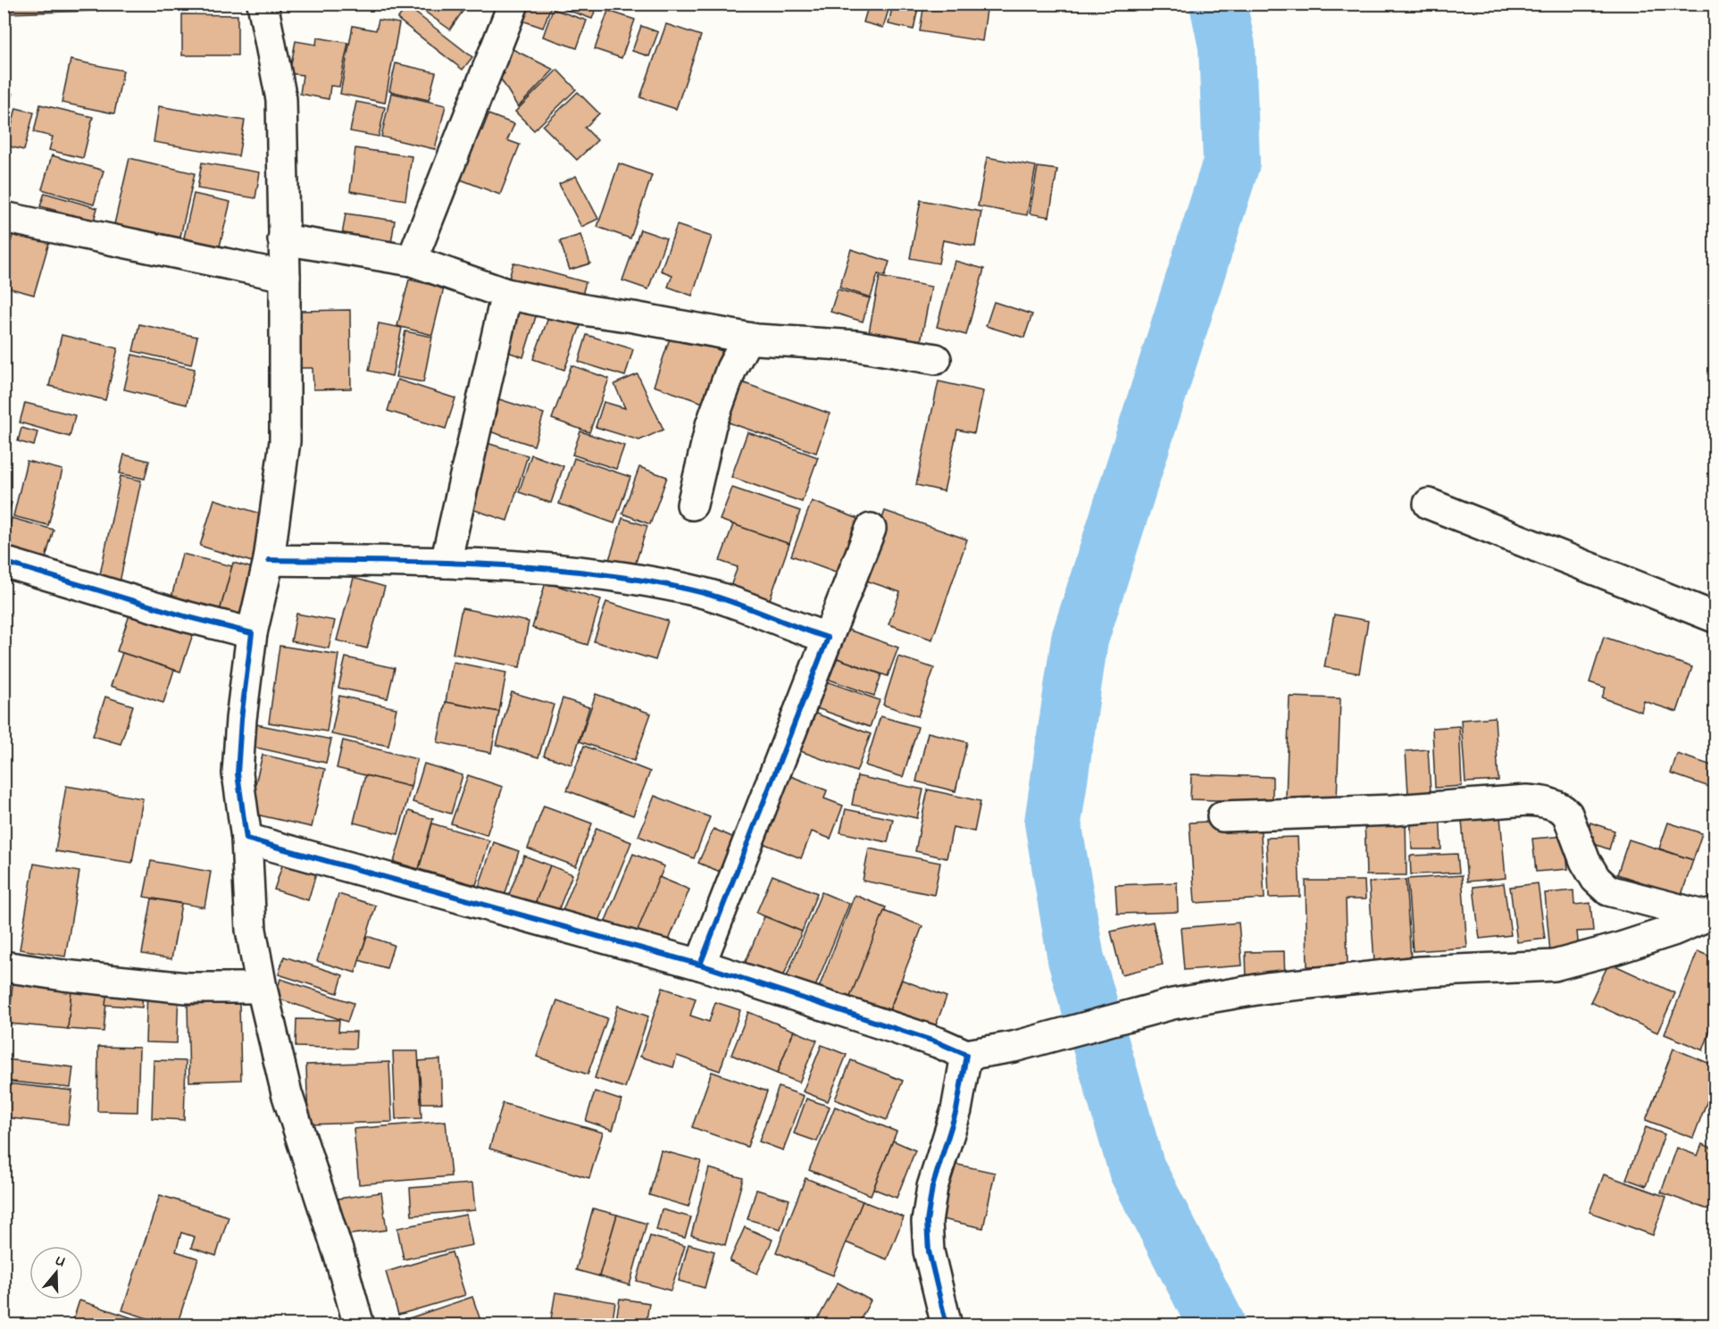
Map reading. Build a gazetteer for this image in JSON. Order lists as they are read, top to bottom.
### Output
{
  "north": "top"
}
